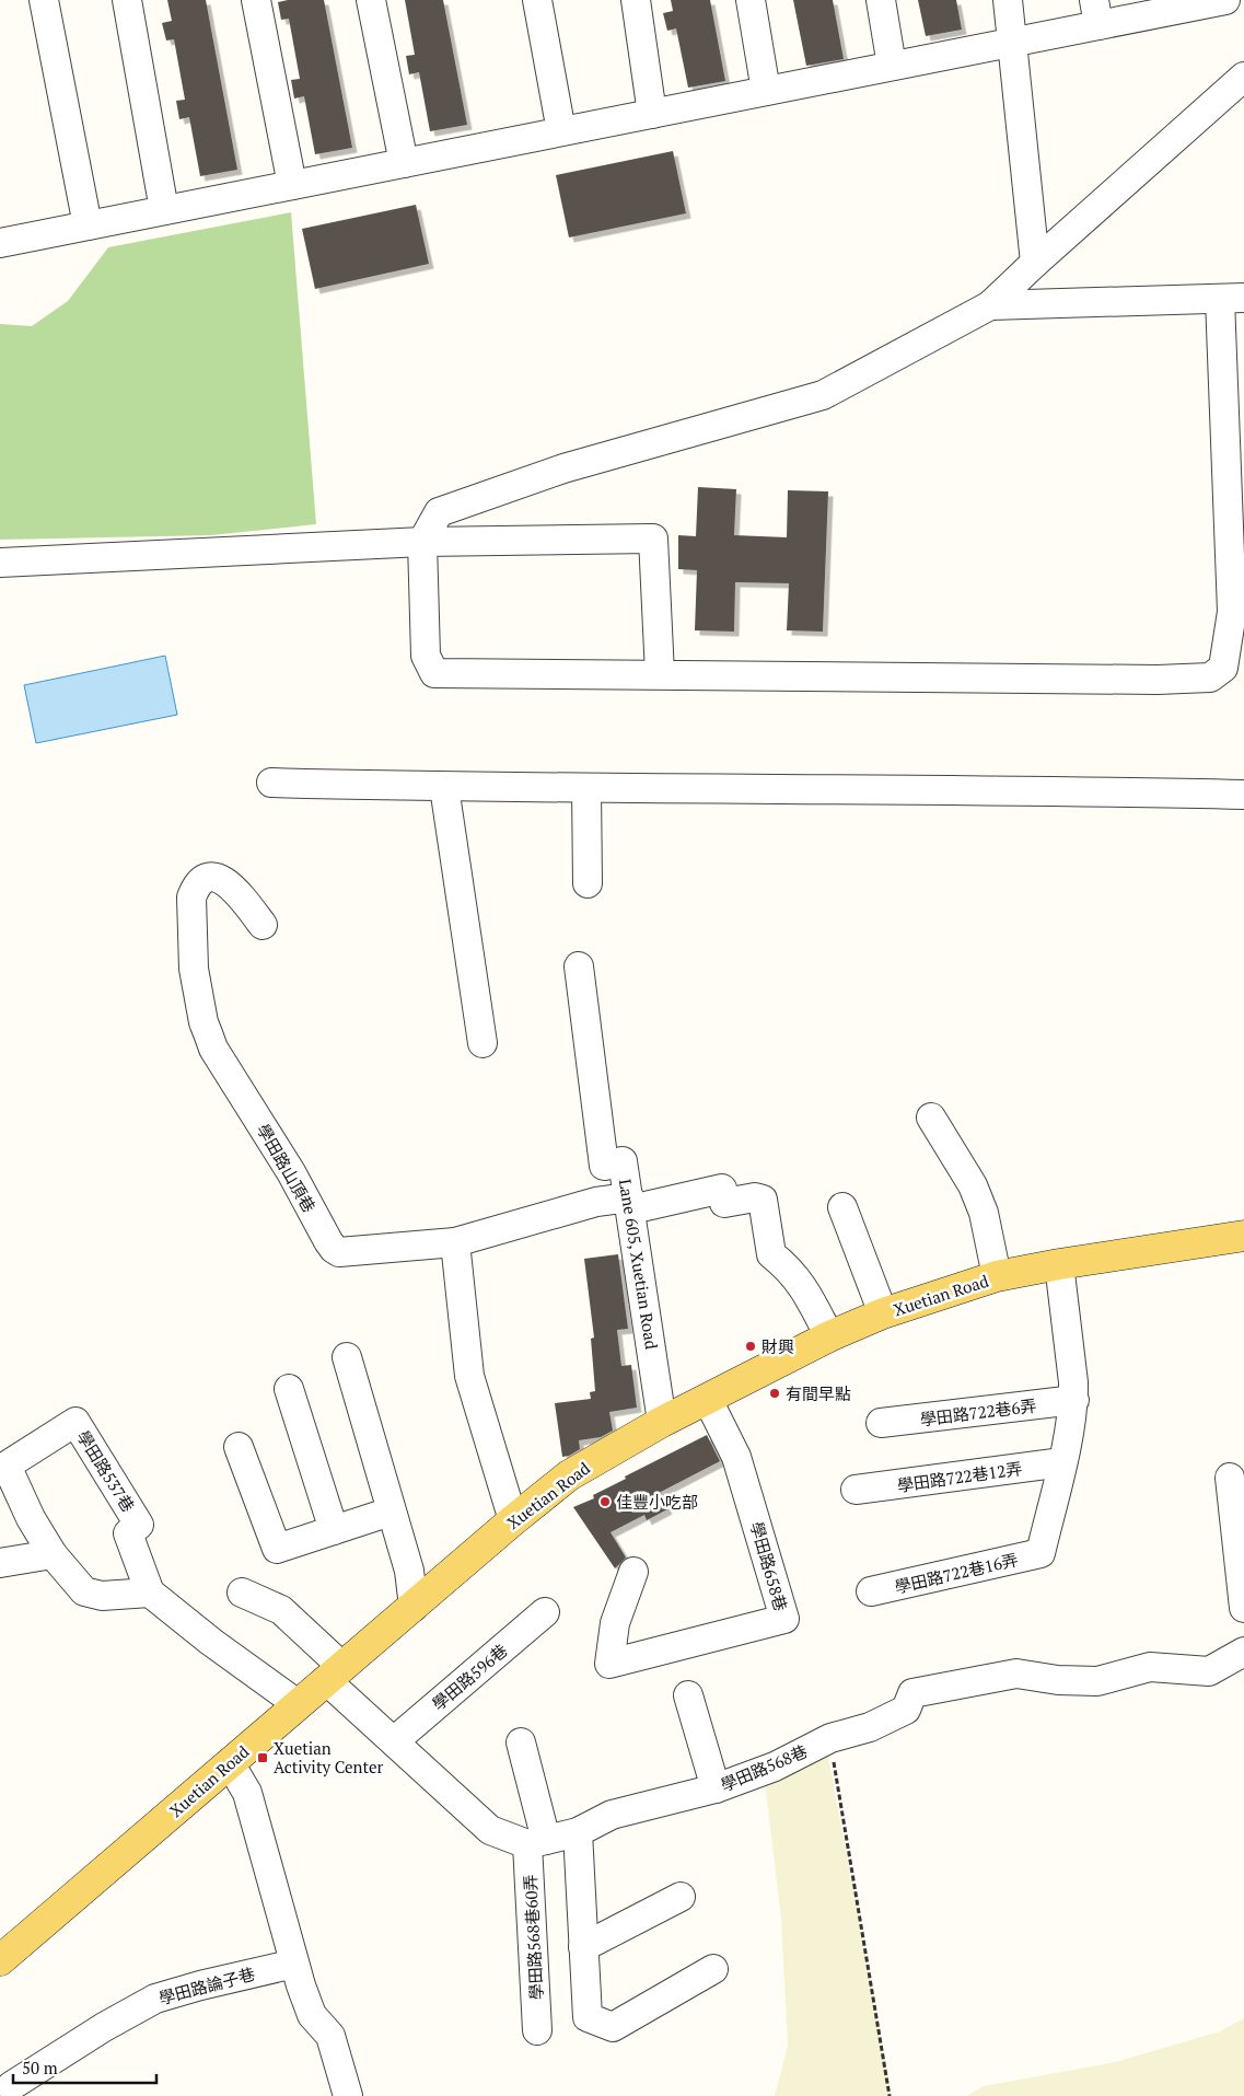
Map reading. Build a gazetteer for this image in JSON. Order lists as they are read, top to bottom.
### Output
{
  "streets": {
    "main road": ["Xuetian Road"],
    "street": [
      "學田路山頂巷",
      "Lane 605, Xuetian Road",
      "學田路722巷6弄",
      "學田路537巷",
      "學田路722巷12弄",
      "學田路658巷",
      "學田路722巷16弄",
      "學田路596巷",
      "學田路568巷",
      "學田路568巷60弄",
      "學田路論子巷"
    ]
  },
  "crossings": [
    ["學田路山頂巷", "Lane 605, Xuetian Road"],
    ["學田路山頂巷", "Xuetian Road"],
    ["Lane 605, Xuetian Road", "Xuetian Road"],
    ["Xuetian Road", "學田路658巷"],
    ["學田路722巷12弄", "學田路722巷16弄"],
    ["學田路568巷", "學田路568巷60弄"]
  ],
  "places": {
    "other": ["財興", "有間早點", "佳豐小吃部"],
    "transit": ["Xuetian Activity Center"]
  },
  "scale_bar": "50 m"
}
